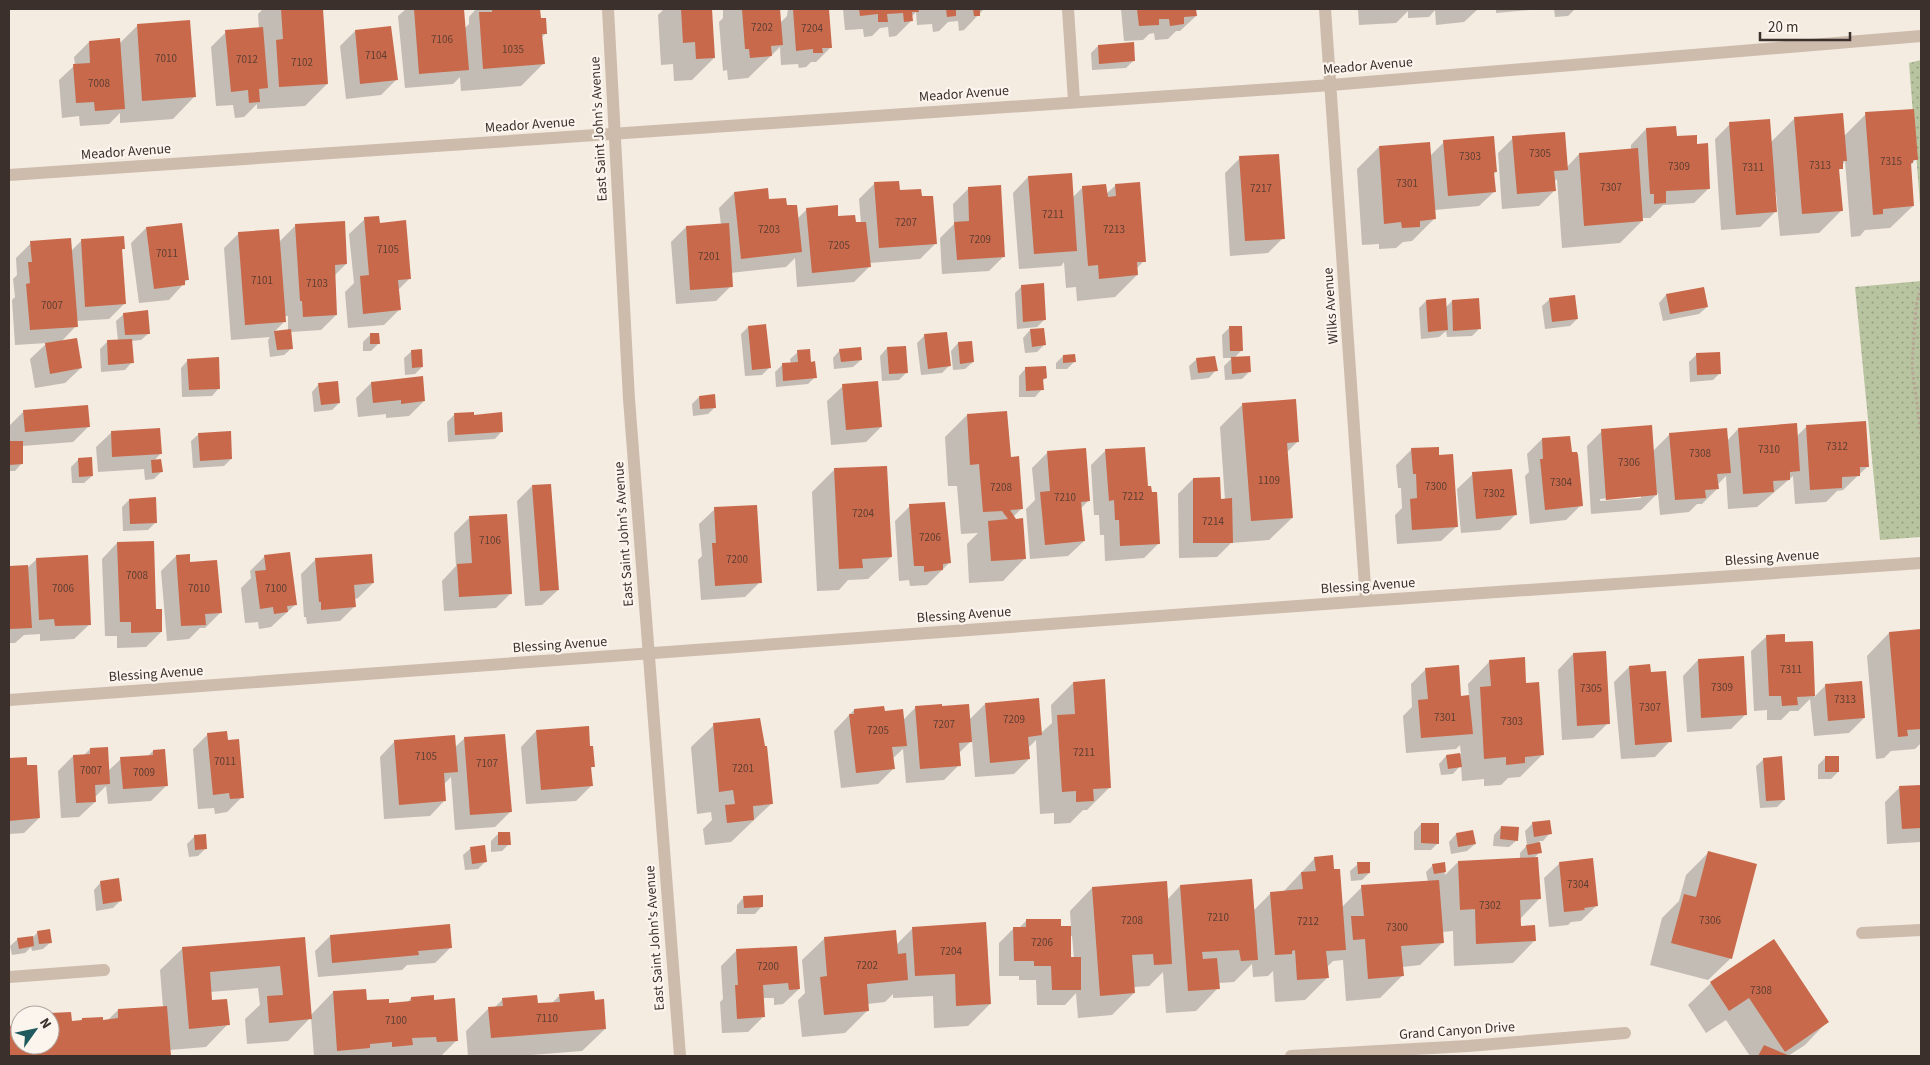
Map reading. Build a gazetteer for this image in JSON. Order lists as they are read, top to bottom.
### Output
{
  "streets": {
    "street": [
      "Meador Avenue",
      "East Saint John's Avenue",
      "Wilks Avenue",
      "Blessing Avenue",
      "Grand Canyon Drive"
    ]
  },
  "crossings": [
    ["Meador Avenue", "East Saint John's Avenue"],
    ["Meador Avenue", "Wilks Avenue"],
    ["East Saint John's Avenue", "Blessing Avenue"],
    ["Wilks Avenue", "Blessing Avenue"]
  ],
  "house_numbers": [
    "7202",
    "7204",
    "7106",
    "1035",
    "7104",
    "7010",
    "7012",
    "7102",
    "7008",
    "7305",
    "7303",
    "7315",
    "7313",
    "7309",
    "7311",
    "7301",
    "7307",
    "7217",
    "7211",
    "7207",
    "7203",
    "7213",
    "7209",
    "7205",
    "7105",
    "7011",
    "7201",
    "7101",
    "7103",
    "7007",
    "7312",
    "7310",
    "7308",
    "7306",
    "1109",
    "7304",
    "7300",
    "7208",
    "7302",
    "7212",
    "7210",
    "7204",
    "7214",
    "7206",
    "7106",
    "7200",
    "7008",
    "7006",
    "7010",
    "7100",
    "7311",
    "7309",
    "7305",
    "7313",
    "7307",
    "7301",
    "7209",
    "7303",
    "7207",
    "7205",
    "7211",
    "7105",
    "7011",
    "7107",
    "7201",
    "7007",
    "7009",
    "7304",
    "7302",
    "7210",
    "7208",
    "7306",
    "7212",
    "7300",
    "7206",
    "7204",
    "7202",
    "7200",
    "7308",
    "7110",
    "7100"
  ],
  "scale_bar": "20 m",
  "north": "top right"
}
